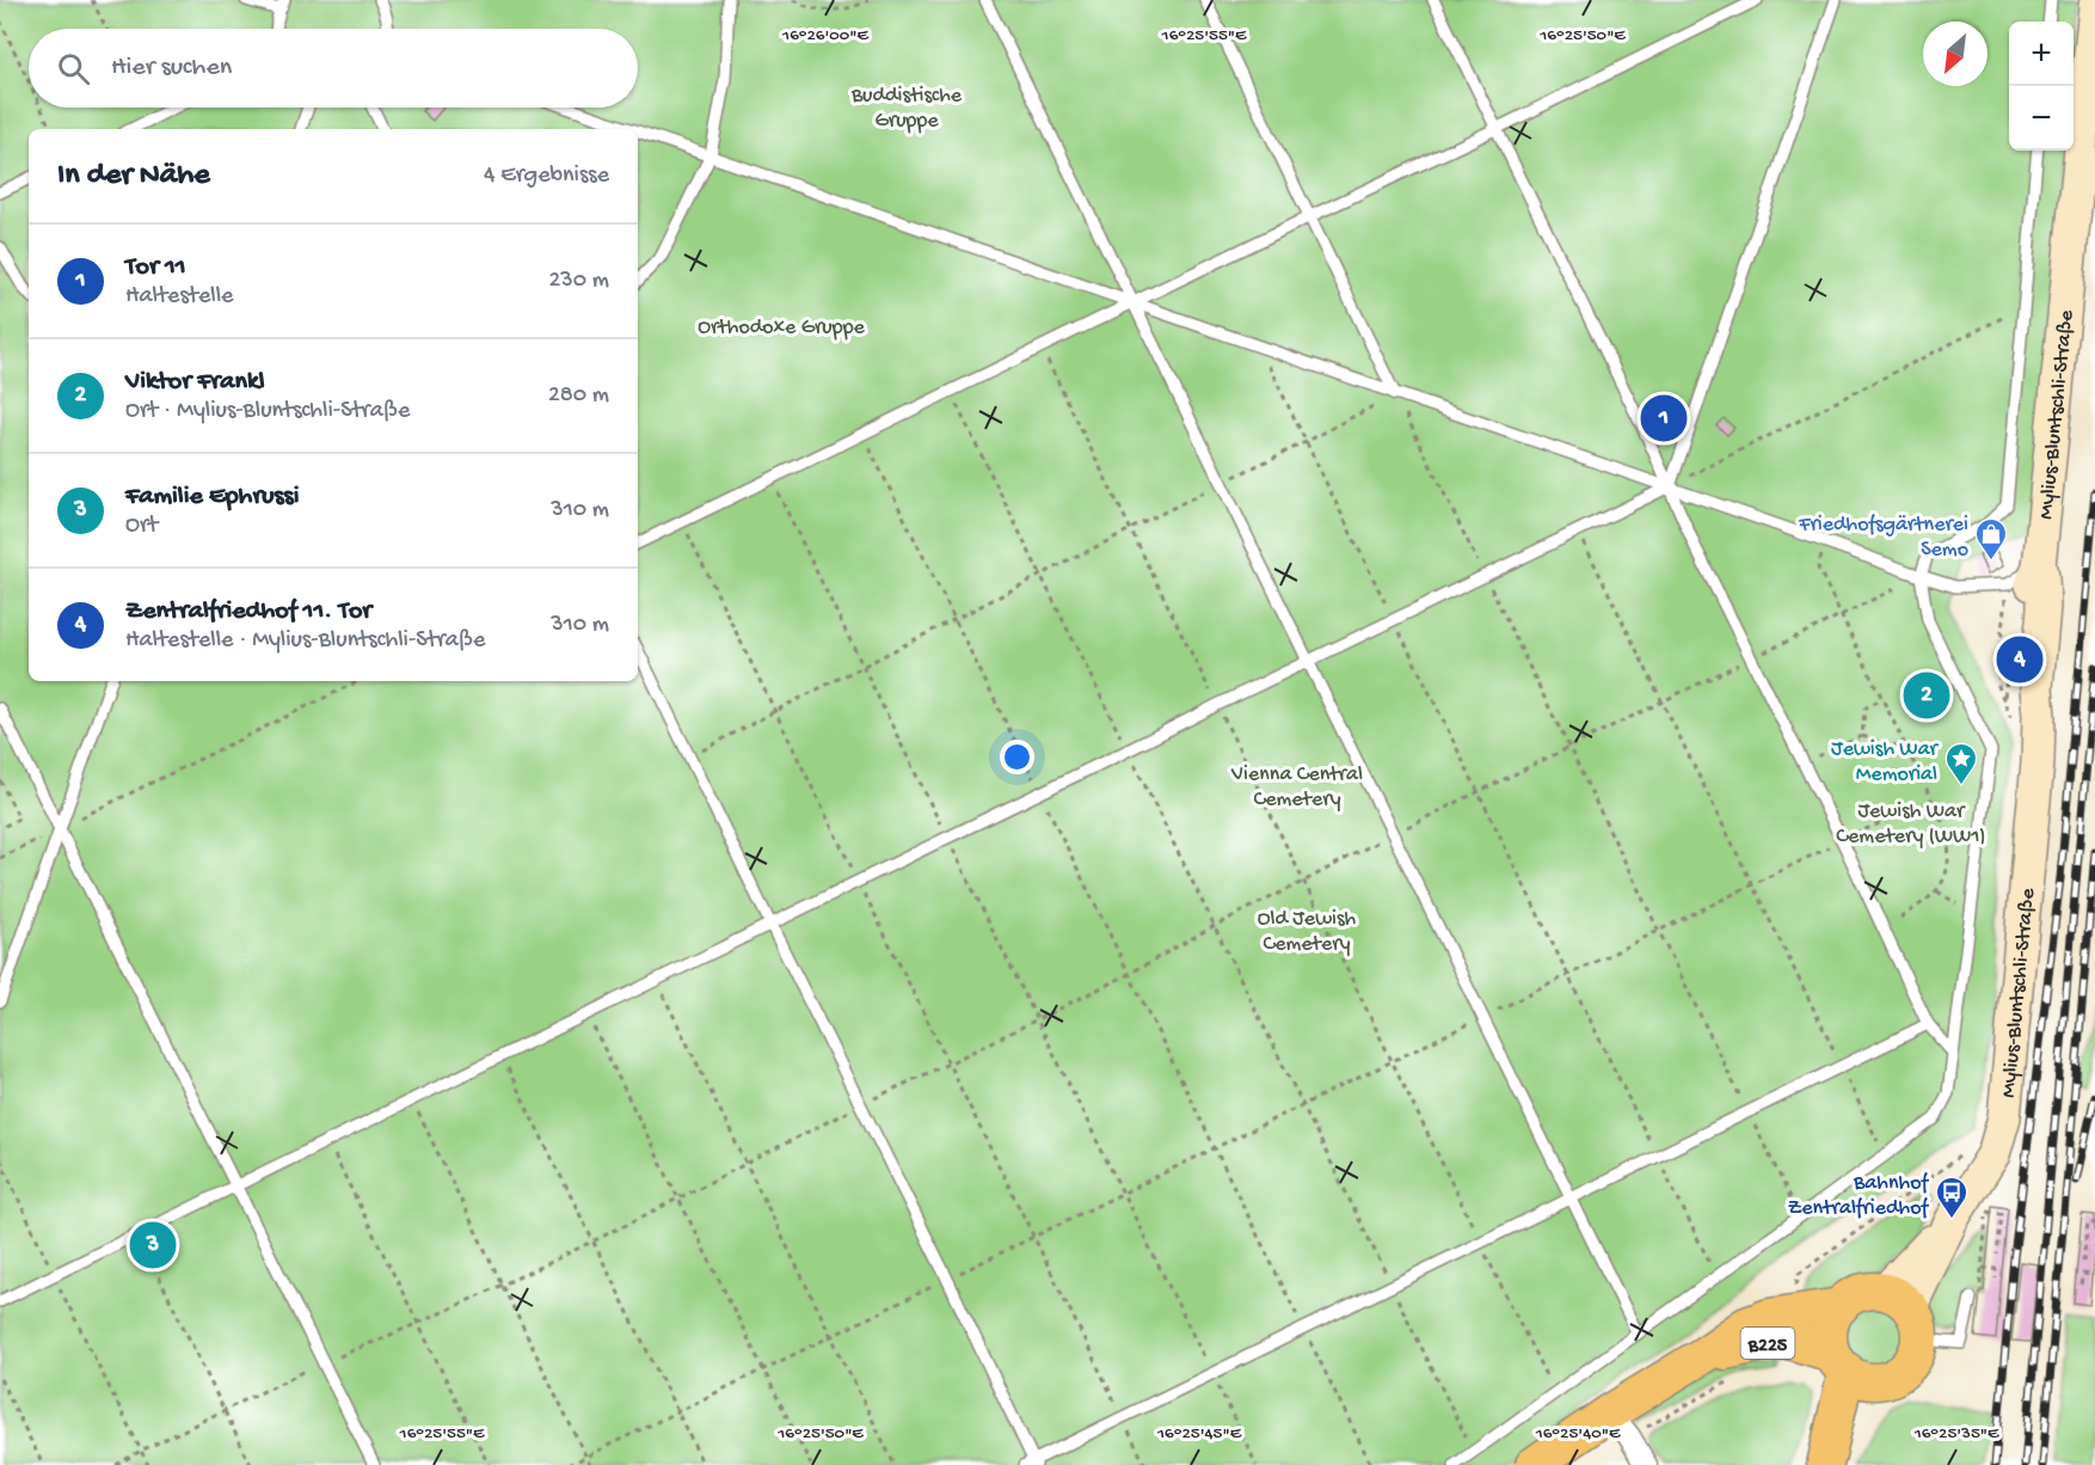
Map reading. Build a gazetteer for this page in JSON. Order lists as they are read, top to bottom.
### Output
{
  "streets": {
    "main road": ["B225"],
    "street": ["Mylius-Bluntschli-Straße"]
  },
  "crossings": [
    ["Mylius-Bluntschli-Straße", "B225"]
  ],
  "parks": [
    "Buddistische Gruppe",
    "Orthodoxe Gruppe",
    "Vienna Central Cemetery",
    "Jewish War Cemetery (WW1)",
    "Old Jewish Cemetery"
  ],
  "places": {
    "shop": ["Friedhofsgärtnerei Semo"],
    "place": ["Jewish War Memorial"],
    "bus stop": ["Bahnhof Zentralfriedhof"]
  },
  "north": "bottom left",
  "page": {
    "map_buttons": ["+", "−"],
    "search": "Hier suchen",
    "heading": ["In der Nähe", "4 Ergebnisse"],
    "list": [
      {
        "mark": "1",
        "name": "Tor 11",
        "note": "Haltestelle",
        "value": "230 m"
      },
      {
        "mark": "2",
        "name": "Viktor Frankl",
        "note": "Ort · Mylius-Bluntschli-Straße",
        "value": "280 m"
      },
      {
        "mark": "3",
        "name": "Familie Ephrussi",
        "note": "Ort",
        "value": "310 m"
      },
      {
        "mark": "4",
        "name": "Zentralfriedhof 11. Tor",
        "note": "Haltestelle · Mylius-Bluntschli-Straße",
        "value": "310 m"
      }
    ],
    "pins": [
      "1",
      "4",
      "2",
      "3"
    ]
  },
  "coordinates": [
    "16°26'00\"E",
    "16°25'55\"E",
    "16°25'50\"E",
    "16°25'45\"E",
    "16°25'40\"E",
    "16°25'35\"E"
  ]
}
